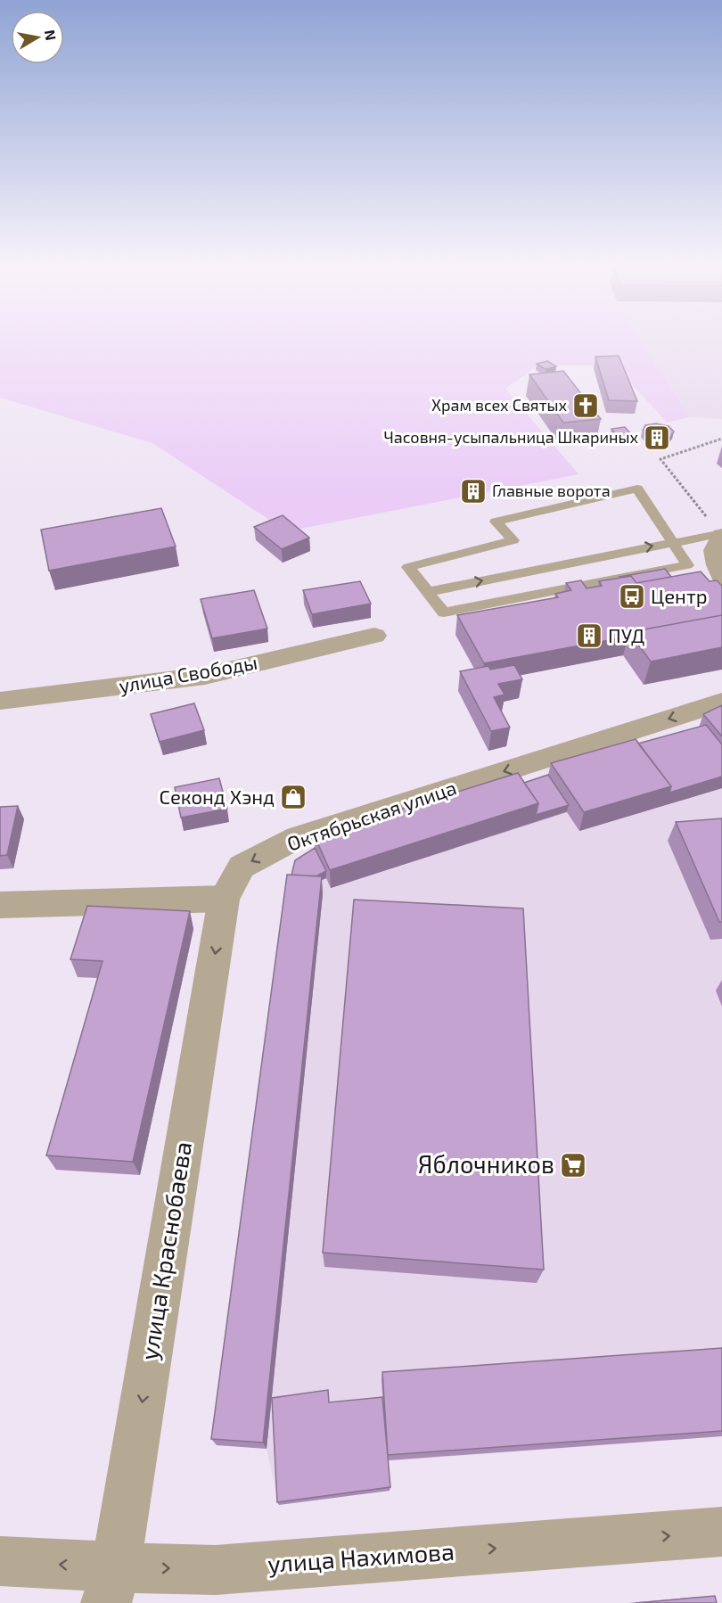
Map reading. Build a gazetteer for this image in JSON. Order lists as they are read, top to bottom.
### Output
{
  "streets": {
    "street": [
      "улица Свободы",
      "Октябрьская улица",
      "улица Краснобаева",
      "улица Нахимова"
    ]
  },
  "crossings": [
    ["Октябрьская улица", "улица Краснобаева"],
    ["улица Краснобаева", "улица Нахимова"]
  ],
  "one_way": ["Октябрьская улица", "улица Краснобаева"],
  "places": {
    "church": ["Храм всех Святых"],
    "building": ["Часовня-усыпальница Шкариных", "Главные ворота", "ПУД"],
    "bus stop": ["Центр"],
    "shop": ["Секонд Хэнд"],
    "supermarket": ["Яблочников"]
  },
  "north": "right"
}
